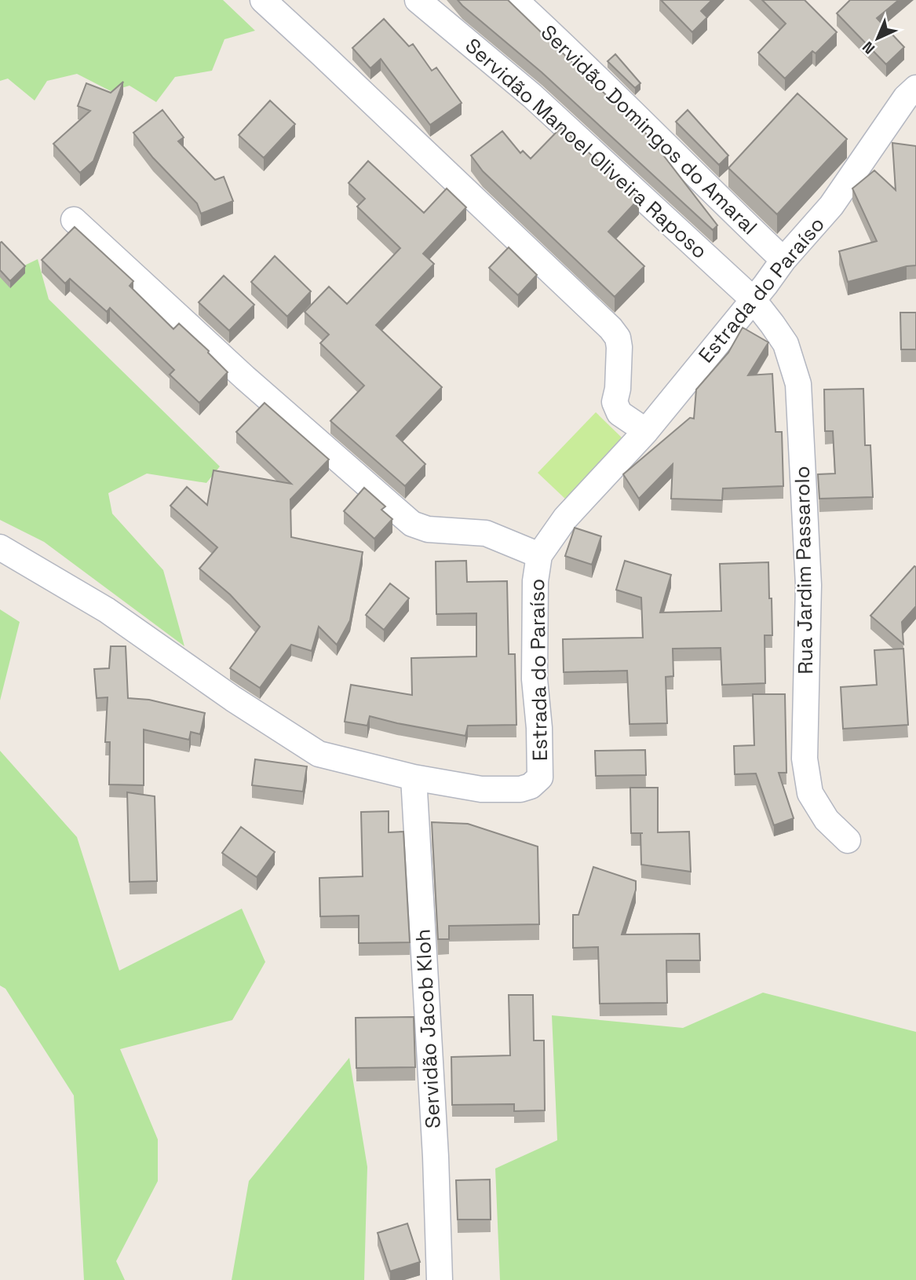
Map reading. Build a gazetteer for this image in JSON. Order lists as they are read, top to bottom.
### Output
{
  "streets": {
    "street": [
      "Servidão Domingos do Amaral",
      "Servidão Manoel Oliveira Raposo",
      "Estrada do Paraíso",
      "Rua Jardim Passarolo",
      "Servidão Jacob Kloh"
    ]
  },
  "crossings": [
    ["Servidão Domingos do Amaral", "Estrada do Paraíso"],
    ["Servidão Manoel Oliveira Raposo", "Estrada do Paraíso"],
    ["Servidão Manoel Oliveira Raposo", "Rua Jardim Passarolo"],
    ["Estrada do Paraíso", "Rua Jardim Passarolo"],
    ["Estrada do Paraíso", "Servidão Jacob Kloh"]
  ],
  "north": "bottom left"
}
